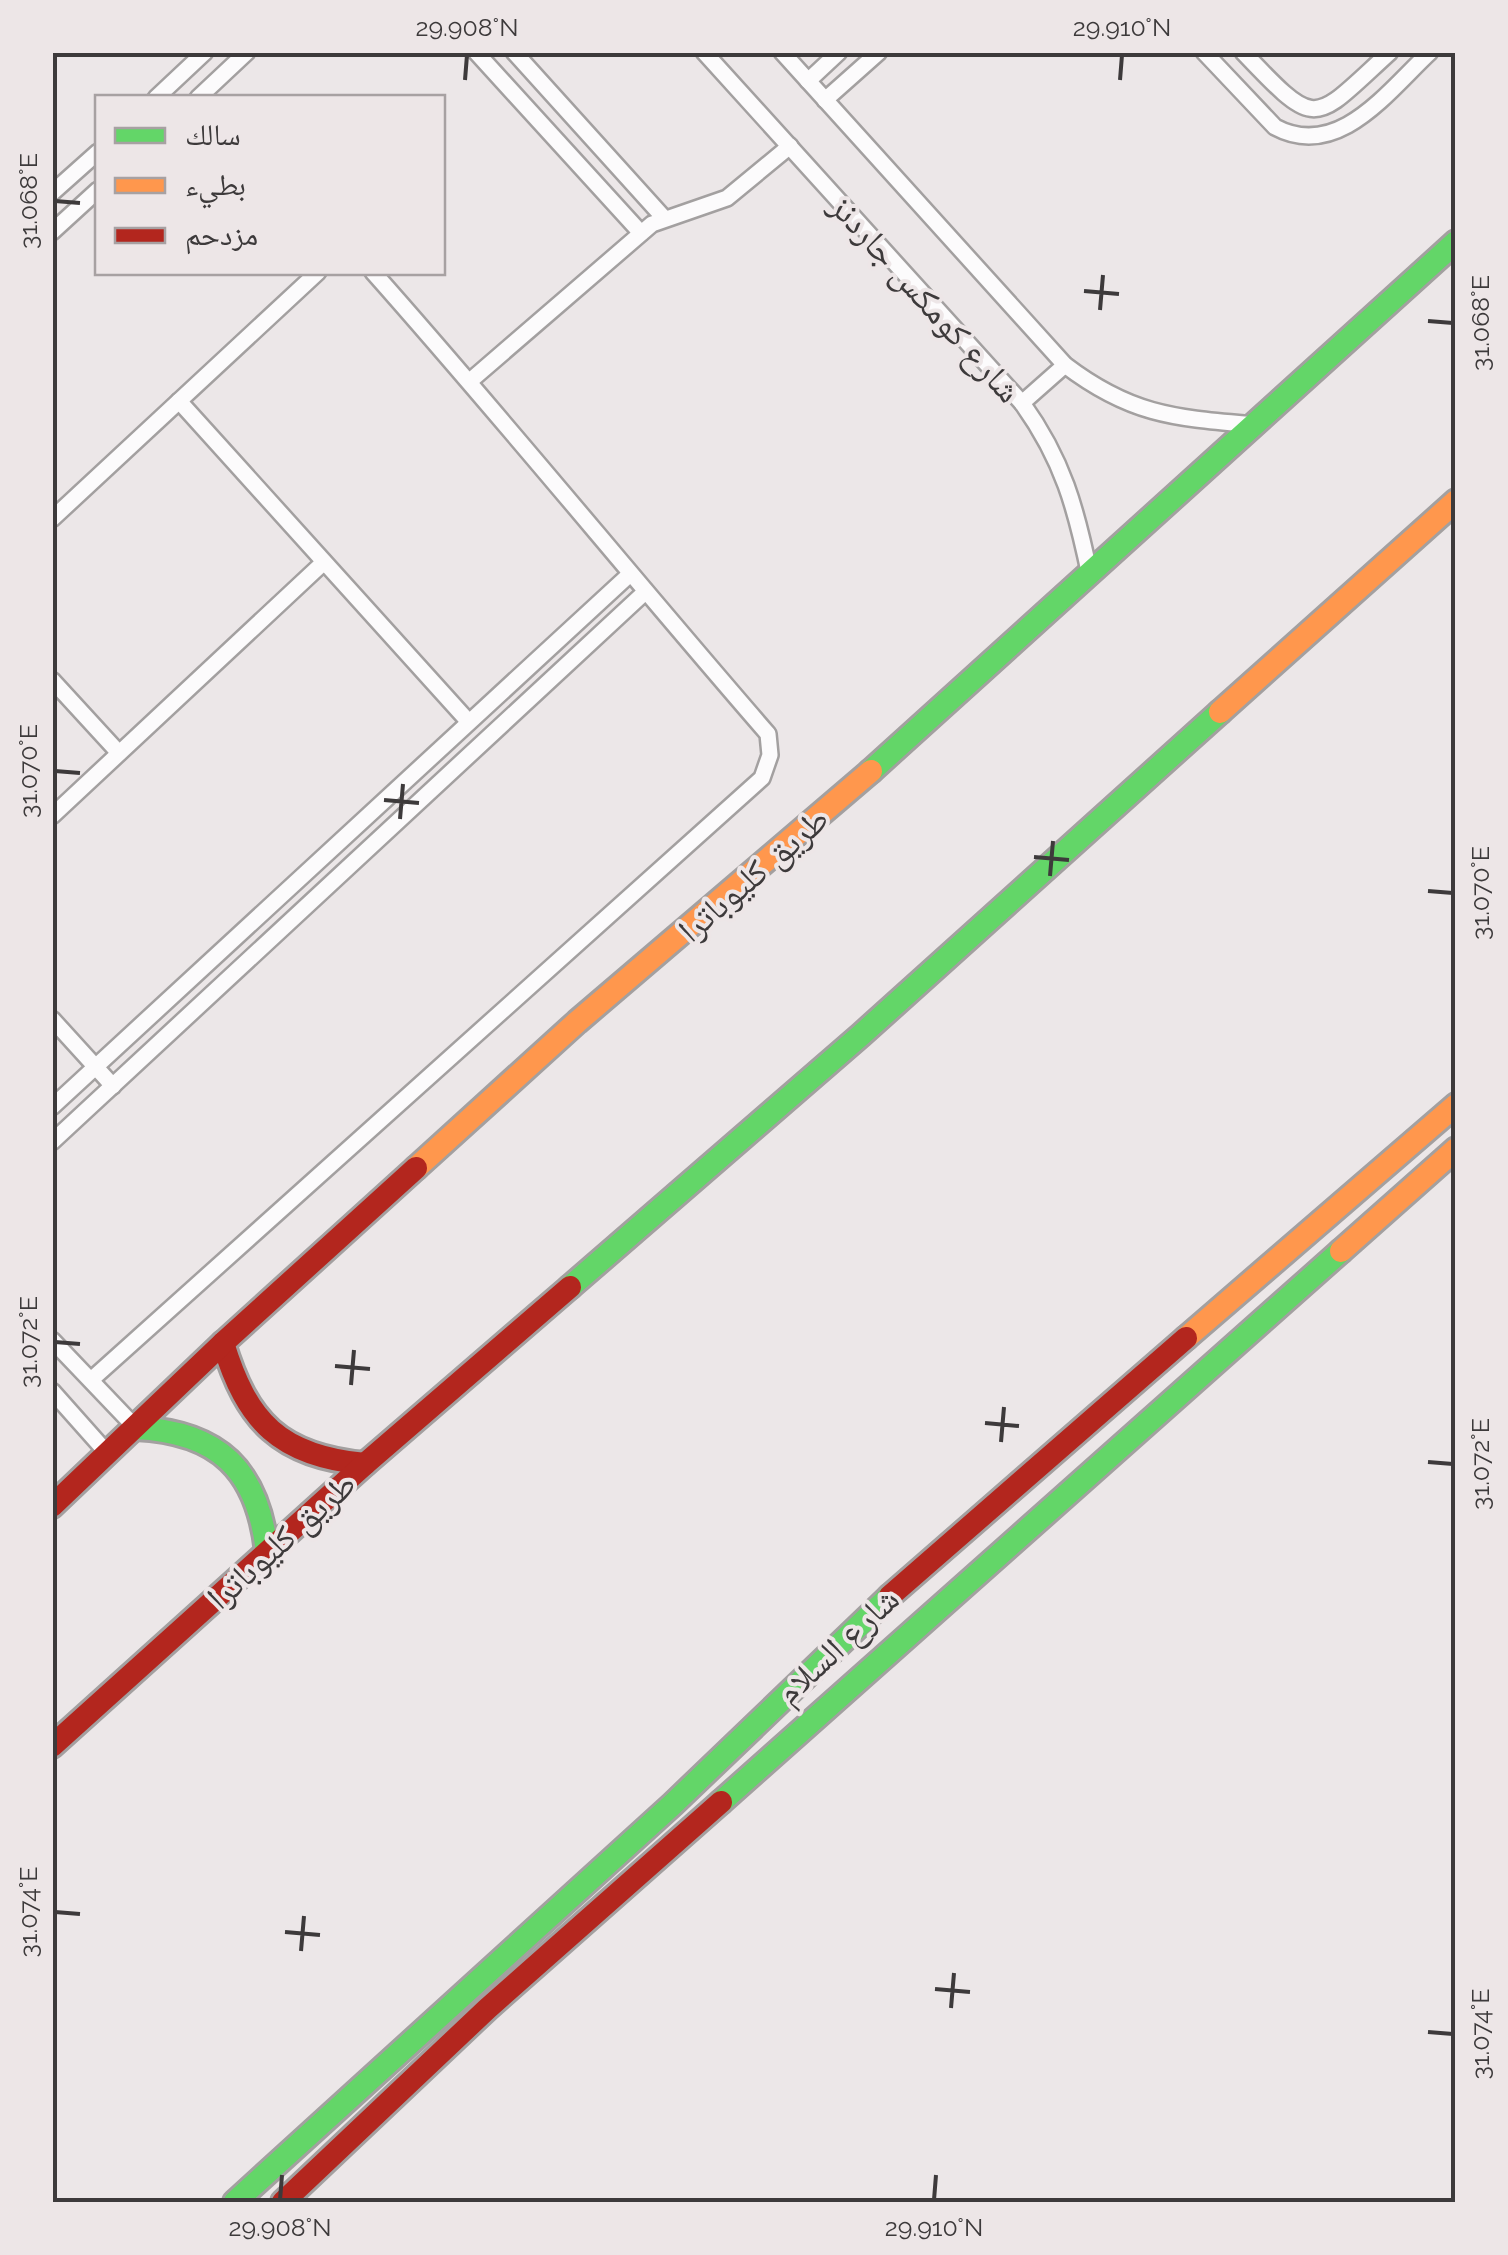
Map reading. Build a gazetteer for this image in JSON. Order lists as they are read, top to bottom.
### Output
{
  "streets": {
    "main road": ["طريق كليوباترا", "شارع السلام"],
    "street": ["شارع كومكس جاردنز"]
  },
  "crossings": [
    ["شارع كومكس جاردنز", "طريق كليوباترا"]
  ],
  "legend": ["سالك", "بطيء", "مزدحم"],
  "coordinates": [
    "29.908°N",
    "29.910°N",
    "31.068°E",
    "31.070°E",
    "31.072°E",
    "31.074°E"
  ]
}
